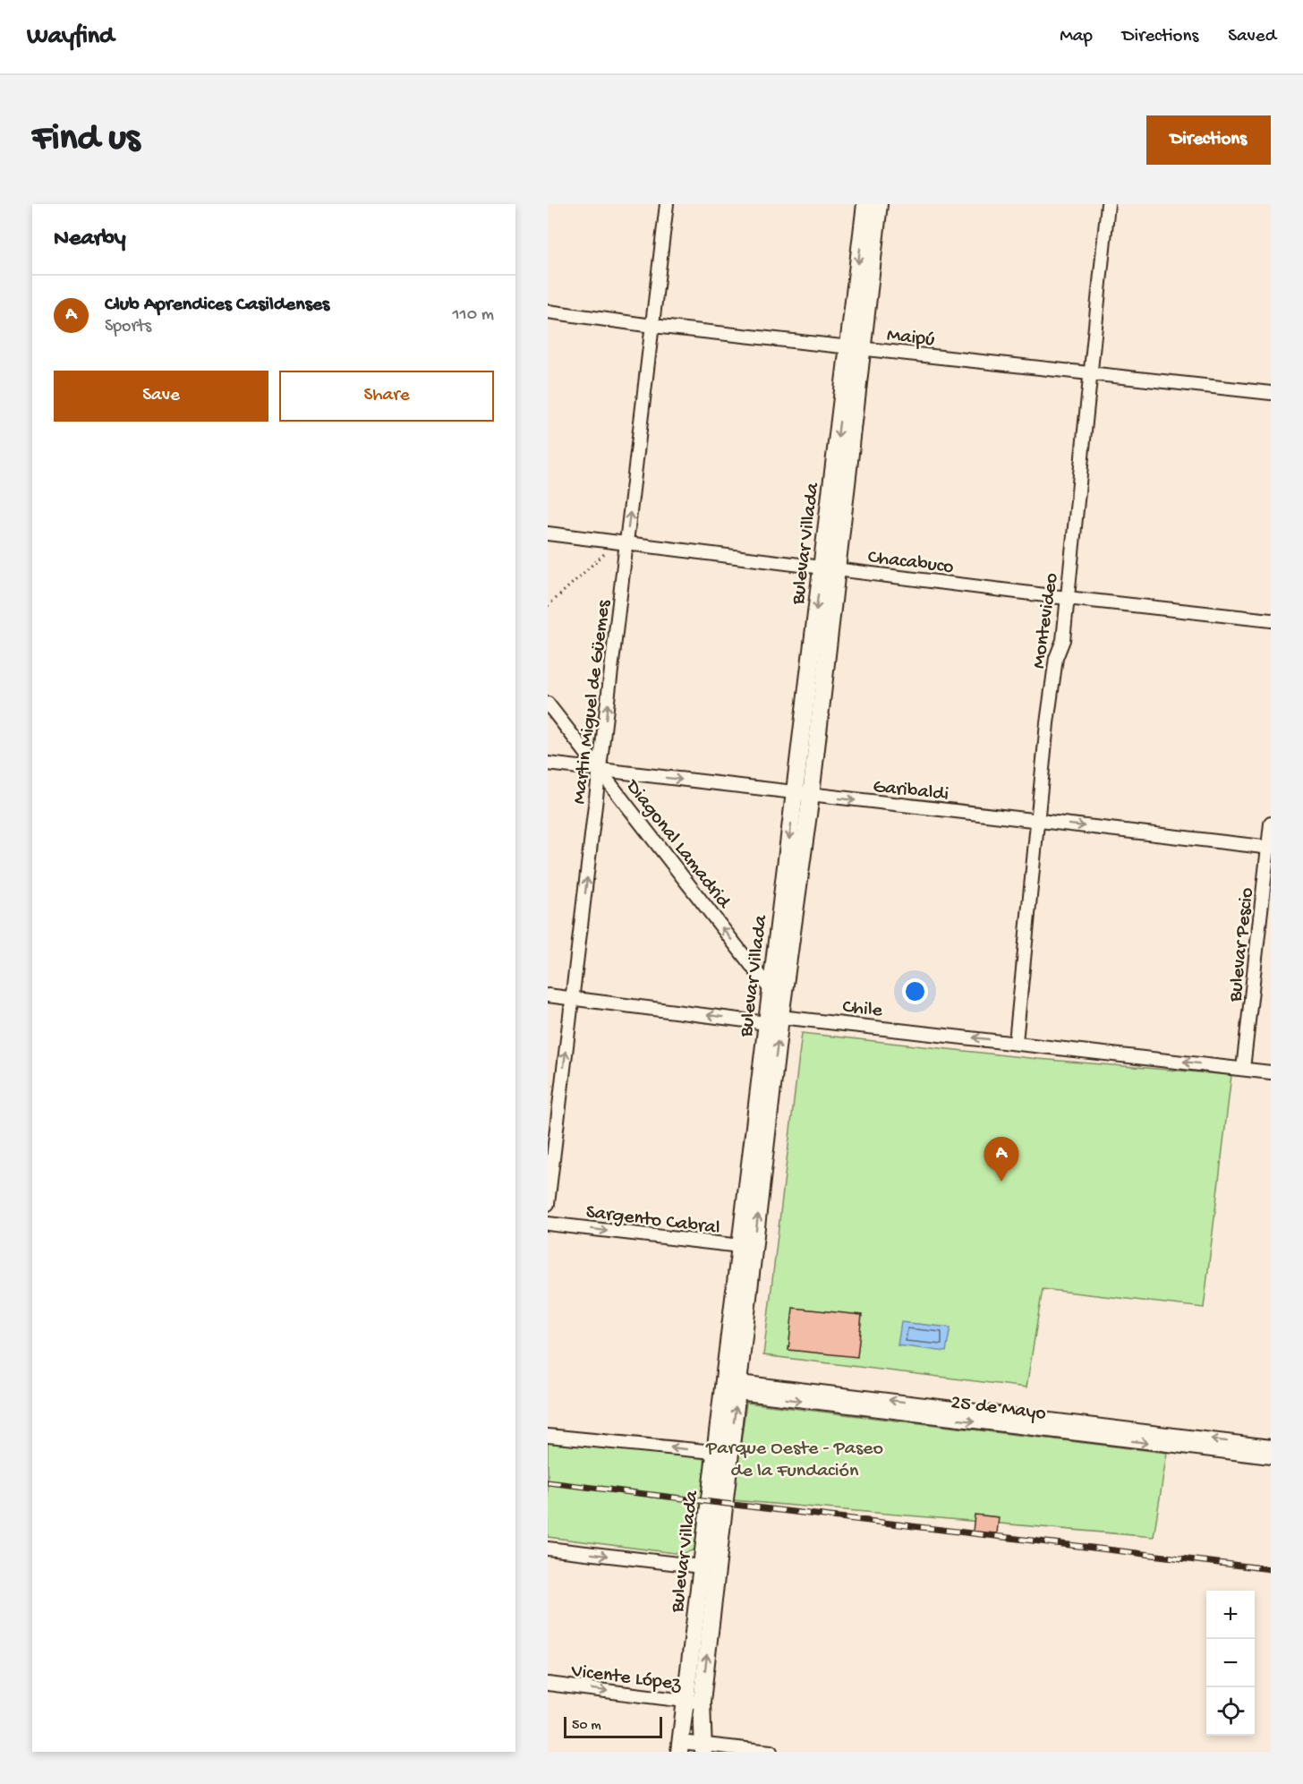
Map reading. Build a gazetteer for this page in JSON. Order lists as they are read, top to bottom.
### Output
{
  "streets": {
    "main road": ["Bulevar Villada"],
    "street": [
      "Maipú",
      "Chacabuco",
      "Montevideo",
      "Martin Miguel de Güemes",
      "Garibaldi",
      "Diagonal Lamadrid",
      "Bulevar Pescio",
      "Chile",
      "Sargento Cabral",
      "25 de Mayo",
      "Vicente López"
    ]
  },
  "crossings": [
    ["Maipú", "Bulevar Villada"],
    ["Maipú", "Montevideo"],
    ["Maipú", "Martin Miguel de Güemes"],
    ["Bulevar Villada", "Chacabuco"],
    ["Bulevar Villada", "Garibaldi"],
    ["Bulevar Villada", "Diagonal Lamadrid"],
    ["Bulevar Villada", "Chile"],
    ["Bulevar Villada", "Sargento Cabral"],
    ["Bulevar Villada", "25 de Mayo"],
    ["Bulevar Villada", "Vicente López"],
    ["Chacabuco", "Montevideo"],
    ["Chacabuco", "Martin Miguel de Güemes"],
    ["Montevideo", "Garibaldi"],
    ["Montevideo", "Chile"],
    ["Martin Miguel de Güemes", "Garibaldi"],
    ["Martin Miguel de Güemes", "Diagonal Lamadrid"],
    ["Martin Miguel de Güemes", "Chile"],
    ["Garibaldi", "Diagonal Lamadrid"],
    ["Garibaldi", "Bulevar Pescio"],
    ["Diagonal Lamadrid", "Chile"],
    ["Bulevar Pescio", "Chile"]
  ],
  "one_way": [
    "Martin Miguel de Güemes",
    "Garibaldi",
    "Diagonal Lamadrid",
    "Chile",
    "Sargento Cabral",
    "Vicente López"
  ],
  "parks": ["Parque Oeste - Paseo de la Fundación"],
  "scale_bar": "50 m",
  "page": {
    "header": "Wayfind",
    "nav": ["Map", "Directions", "Saved"],
    "buttons": [
      "Directions",
      ["Save", "Share"]
    ],
    "title": "Find us",
    "heading": "Nearby",
    "list": [
      {
        "mark": "A",
        "name": "Club Aprendices Casildenses",
        "note": "Sports",
        "value": "110 m"
      }
    ],
    "pins": "A",
    "map_buttons": ["+", "−"],
    "scale": "50 m"
  }
}
